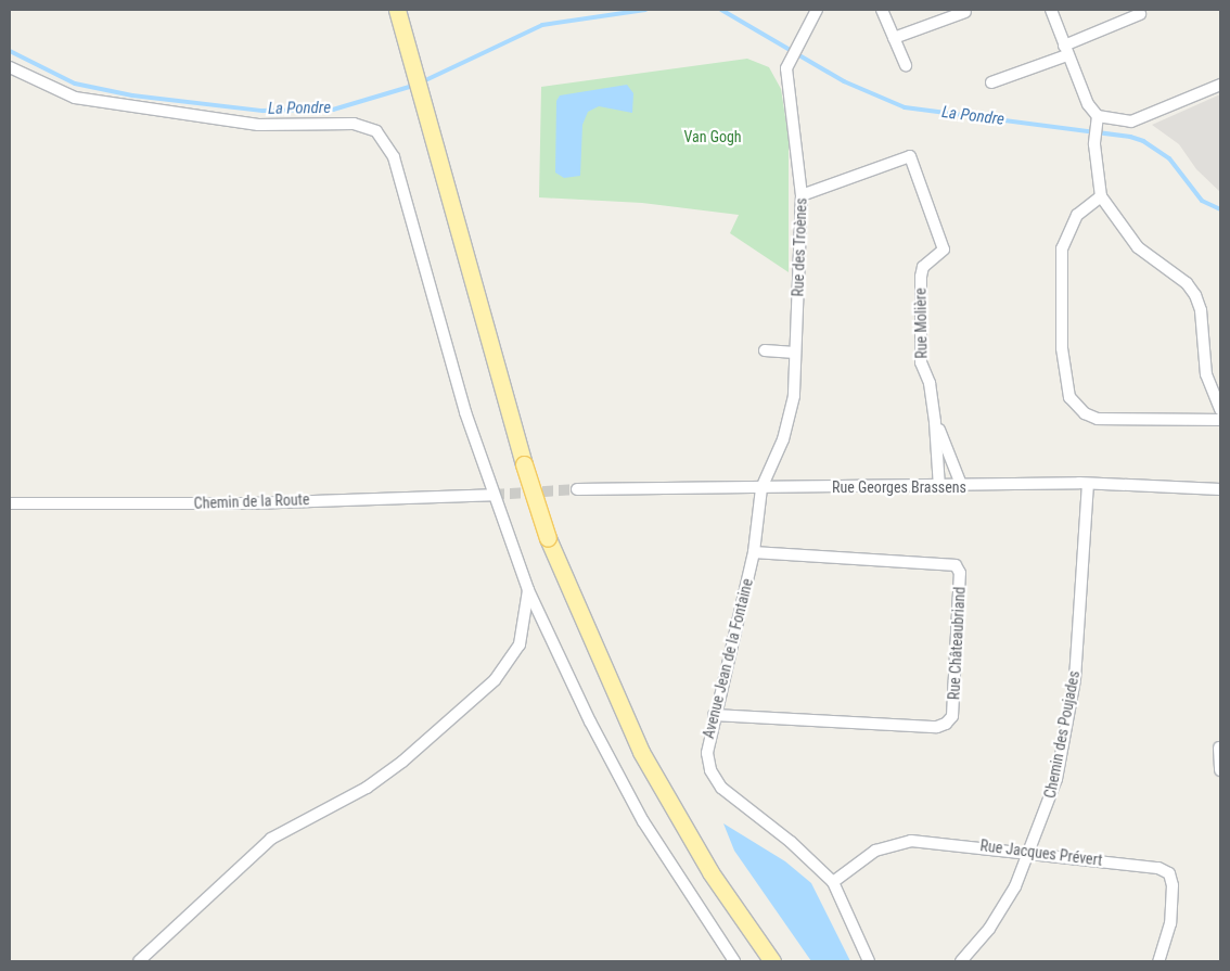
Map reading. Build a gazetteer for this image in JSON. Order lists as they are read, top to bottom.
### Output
{
  "streets": {
    "street": [
      "Rue des Troènes",
      "Rue Molière",
      "Rue Georges Brassens",
      "Chemin de la Route",
      "Rue Châteaubriand",
      "Avenue Jean de la Fontaine",
      "Chemin des Poujades",
      "Rue Jacques Prévert"
    ]
  },
  "crossings": [
    ["Rue des Troènes", "Rue Molière"],
    ["Rue des Troènes", "Rue Georges Brassens"],
    ["Rue des Troènes", "Avenue Jean de la Fontaine"],
    ["Rue Molière", "Rue Georges Brassens"],
    ["Rue Georges Brassens", "Avenue Jean de la Fontaine"],
    ["Rue Georges Brassens", "Chemin des Poujades"],
    ["Rue Châteaubriand", "Avenue Jean de la Fontaine"],
    ["Avenue Jean de la Fontaine", "Rue Jacques Prévert"],
    ["Chemin des Poujades", "Rue Jacques Prévert"]
  ],
  "water": ["La Pondre"],
  "parks": ["Van Gogh"]
}
